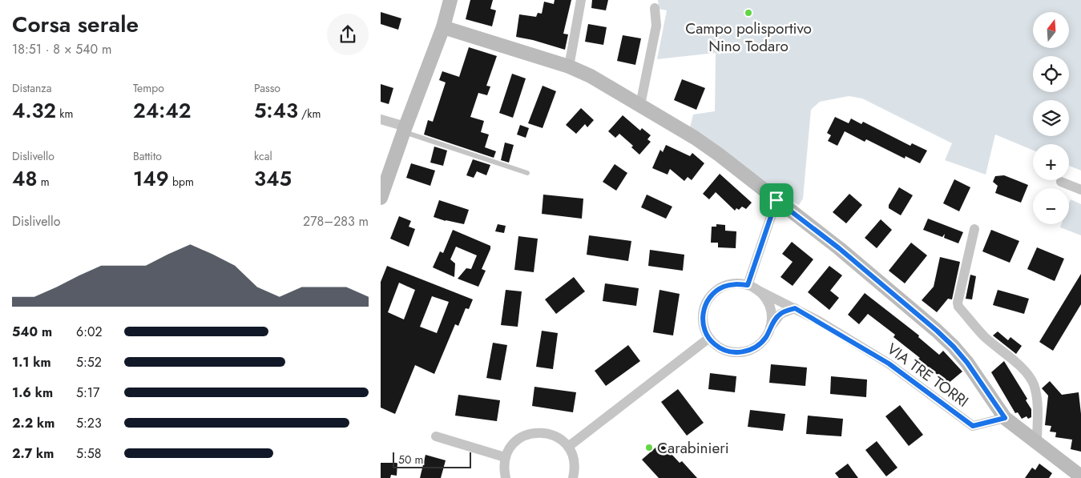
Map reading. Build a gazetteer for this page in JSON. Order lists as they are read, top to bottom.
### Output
{
  "streets": {
    "street": ["VIA TRE TORRI"]
  },
  "places": ["Campo polisportivo Nino Todaro", "Carabinieri"],
  "scale_bar": "50 m",
  "north": "top",
  "page": {
    "heading": ["Corsa serale", "18:51 · 8 × 540 m"],
    "map_buttons": ["+", "−"],
    "stats": [
      ["Distanza", "4.32 km"],
      ["Tempo", "24:42"],
      ["Passo", "5:43 /km"],
      ["Dislivello", "48 m"],
      ["Battito", "149 bpm"],
      ["kcal", "345"]
    ],
    "chart": ["Dislivello", "278–283 m"],
    "list": [
      {
        "name": "540 m",
        "note": "6:02"
      },
      {
        "name": "1.1 km",
        "note": "5:52"
      },
      {
        "name": "1.6 km",
        "note": "5:17"
      },
      {
        "name": "2.2 km",
        "note": "5:23"
      },
      {
        "name": "2.7 km",
        "note": "5:58"
      }
    ],
    "scale": "50 m"
  }
}
